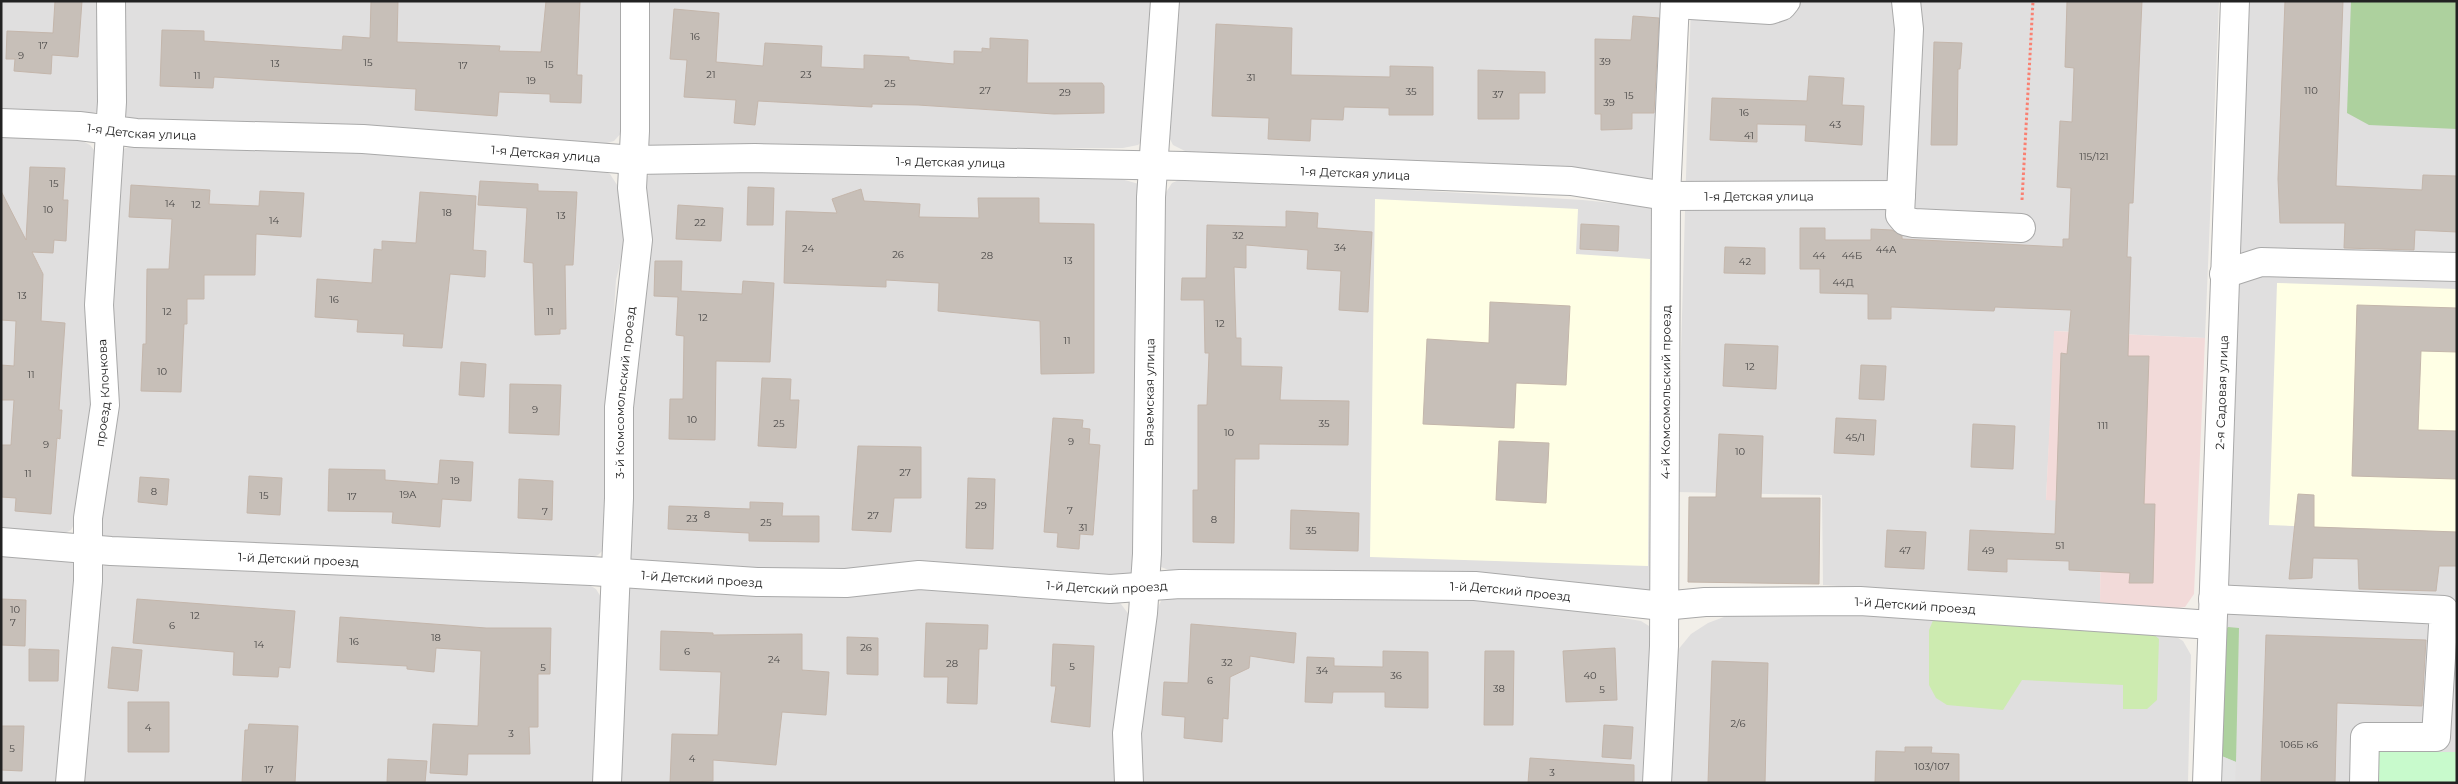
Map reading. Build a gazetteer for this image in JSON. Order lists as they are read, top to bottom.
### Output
{
  "streets": {
    "street": [
      "1-я Детская улица",
      "3-й Комсомольский проезд",
      "Вяземская улица",
      "4-й Комсомольский проезд",
      "2-я Садовая улица",
      "проезд Клочкова",
      "1-й Детский проезд"
    ]
  },
  "crossings": [
    ["1-я Детская улица", "3-й Комсомольский проезд"],
    ["1-я Детская улица", "Вяземская улица"],
    ["1-я Детская улица", "4-й Комсомольский проезд"],
    ["1-я Детская улица", "проезд Клочкова"],
    ["3-й Комсомольский проезд", "1-й Детский проезд"],
    ["Вяземская улица", "1-й Детский проезд"],
    ["4-й Комсомольский проезд", "1-й Детский проезд"],
    ["2-я Садовая улица", "1-й Детский проезд"],
    ["проезд Клочкова", "1-й Детский проезд"]
  ],
  "house_numbers": [
    "16",
    "17",
    "9",
    "39",
    "15",
    "13",
    "15",
    "17",
    "21",
    "23",
    "11",
    "31",
    "19",
    "25",
    "27",
    "110",
    "35",
    "29",
    "37",
    "15",
    "39",
    "16",
    "43",
    "41",
    "115/121",
    "15",
    "14",
    "12",
    "10",
    "18",
    "13",
    "14",
    "22",
    "32",
    "34",
    "24",
    "44А",
    "26",
    "28",
    "44",
    "44Б",
    "13",
    "42",
    "44Д",
    "13",
    "16",
    "12",
    "11",
    "12",
    "12",
    "11",
    "12",
    "10",
    "11",
    "9",
    "10",
    "25",
    "35",
    "111",
    "10",
    "45/1",
    "9",
    "9",
    "10",
    "27",
    "11",
    "19",
    "8",
    "19А",
    "15",
    "17",
    "29",
    "7",
    "7",
    "8",
    "27",
    "23",
    "8",
    "25",
    "31",
    "35",
    "51",
    "47",
    "49",
    "10",
    "12",
    "7",
    "6",
    "18",
    "16",
    "14",
    "26",
    "6",
    "24",
    "32",
    "28",
    "5",
    "5",
    "34",
    "36",
    "40",
    "6",
    "38",
    "5",
    "2/6",
    "4",
    "3",
    "106Б к6",
    "5",
    "4",
    "103/107",
    "17",
    "3"
  ]
}
